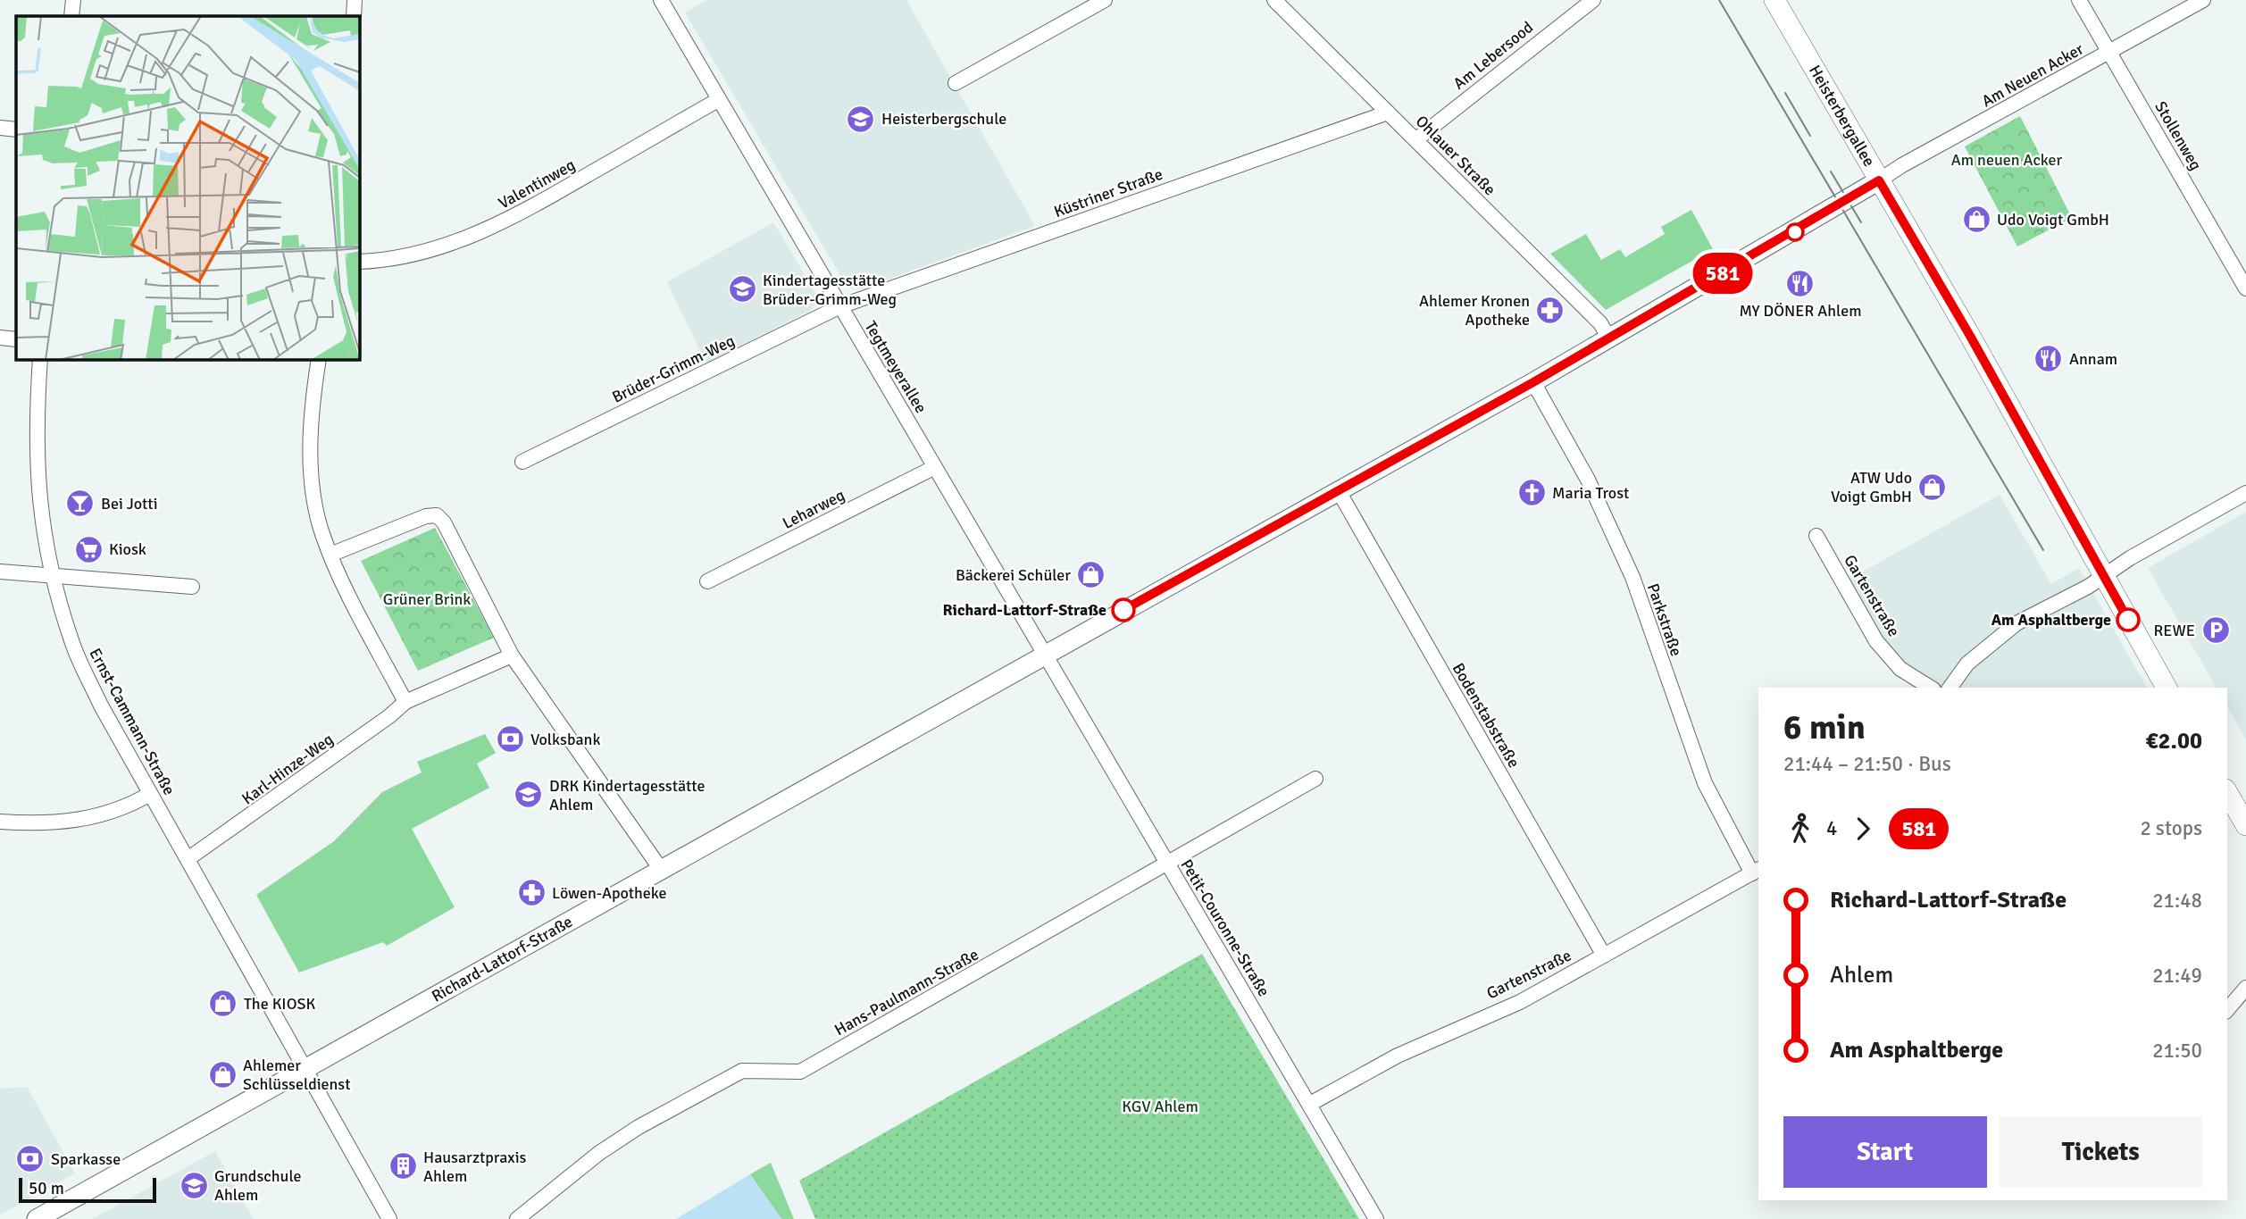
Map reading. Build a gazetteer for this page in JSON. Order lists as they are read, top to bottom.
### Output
{
  "streets": {
    "main road": ["Heisterbergallee"],
    "street": [
      "Am Lebersood",
      "Am Neuen Acker",
      "Stollenweg",
      "Ohlauer Straße",
      "Valentinweg",
      "Küstriner Straße",
      "Tegtmeyerallee",
      "Brüder-Grimm-Weg",
      "Leharweg",
      "Gartenstraße",
      "Parkstraße",
      "Bodenstabstraße",
      "Ernst-Cammann-Straße",
      "Karl-Hinze-Weg",
      "Petit-Couronne-Straße",
      "Richard-Lattorf-Straße",
      "Hans-Paulmann-Straße"
    ]
  },
  "crossings": [
    ["Am Lebersood", "Ohlauer Straße"],
    ["Am Neuen Acker", "Heisterbergallee"],
    ["Am Neuen Acker", "Stollenweg"],
    ["Am Neuen Acker", "Richard-Lattorf-Straße"],
    ["Heisterbergallee", "Richard-Lattorf-Straße"],
    ["Ohlauer Straße", "Küstriner Straße"],
    ["Ohlauer Straße", "Richard-Lattorf-Straße"],
    ["Valentinweg", "Tegtmeyerallee"],
    ["Küstriner Straße", "Tegtmeyerallee"],
    ["Küstriner Straße", "Brüder-Grimm-Weg"],
    ["Tegtmeyerallee", "Brüder-Grimm-Weg"],
    ["Tegtmeyerallee", "Leharweg"],
    ["Tegtmeyerallee", "Petit-Couronne-Straße"],
    ["Tegtmeyerallee", "Richard-Lattorf-Straße"],
    ["Gartenstraße", "Parkstraße"],
    ["Gartenstraße", "Bodenstabstraße"],
    ["Gartenstraße", "Petit-Couronne-Straße"],
    ["Parkstraße", "Richard-Lattorf-Straße"],
    ["Bodenstabstraße", "Richard-Lattorf-Straße"],
    ["Ernst-Cammann-Straße", "Karl-Hinze-Weg"],
    ["Ernst-Cammann-Straße", "Richard-Lattorf-Straße"],
    ["Petit-Couronne-Straße", "Richard-Lattorf-Straße"],
    ["Petit-Couronne-Straße", "Hans-Paulmann-Straße"]
  ],
  "parks": ["Am neuen Acker", "Grüner Brink", "KGV Ahlem"],
  "places": {
    "school or university": [
      "Heisterbergschule",
      "Kindertagesstätte Brüder-Grimm-Weg",
      "DRK Kindertagesstätte Ahlem",
      "Grundschule Ahlem"
    ],
    "shop": [
      "Udo Voigt GmbH",
      "ATW Udo Voigt GmbH",
      "Bäckerei Schüler",
      "The KIOSK",
      "Ahlemer Schlüsseldienst"
    ],
    "restaurant": ["MY DÖNER Ahlem", "Annam"],
    "pharmacy": ["Ahlemer Kronen Apotheke", "Löwen-Apotheke"],
    "church": ["Maria Trost"],
    "bar": ["Bei Jotti"],
    "supermarket": ["Kiosk"],
    "other": ["Richard-Lattorf-Straße", "Am Asphaltberge"],
    "parking": ["REWE"],
    "bank": ["Volksbank", "Sparkasse"],
    "building": ["Hausarztpraxis Ahlem"]
  },
  "lines": ["bus line 581"],
  "scale_bar": "50 m",
  "page": {
    "on_map": "581",
    "heading": ["6 min", "21:44 – 21:50 · Bus", "€2.00"],
    "legs": ["4", "581", "2 stops"],
    "list": [
      {
        "name": "Richard-Lattorf-Straße",
        "value": "21:48"
      },
      {
        "name": "Ahlem",
        "value": "21:49"
      },
      {
        "name": "Am Asphaltberge",
        "value": "21:50"
      }
    ],
    "buttons": ["Start", "Tickets"],
    "scale": "50 m"
  }
}
